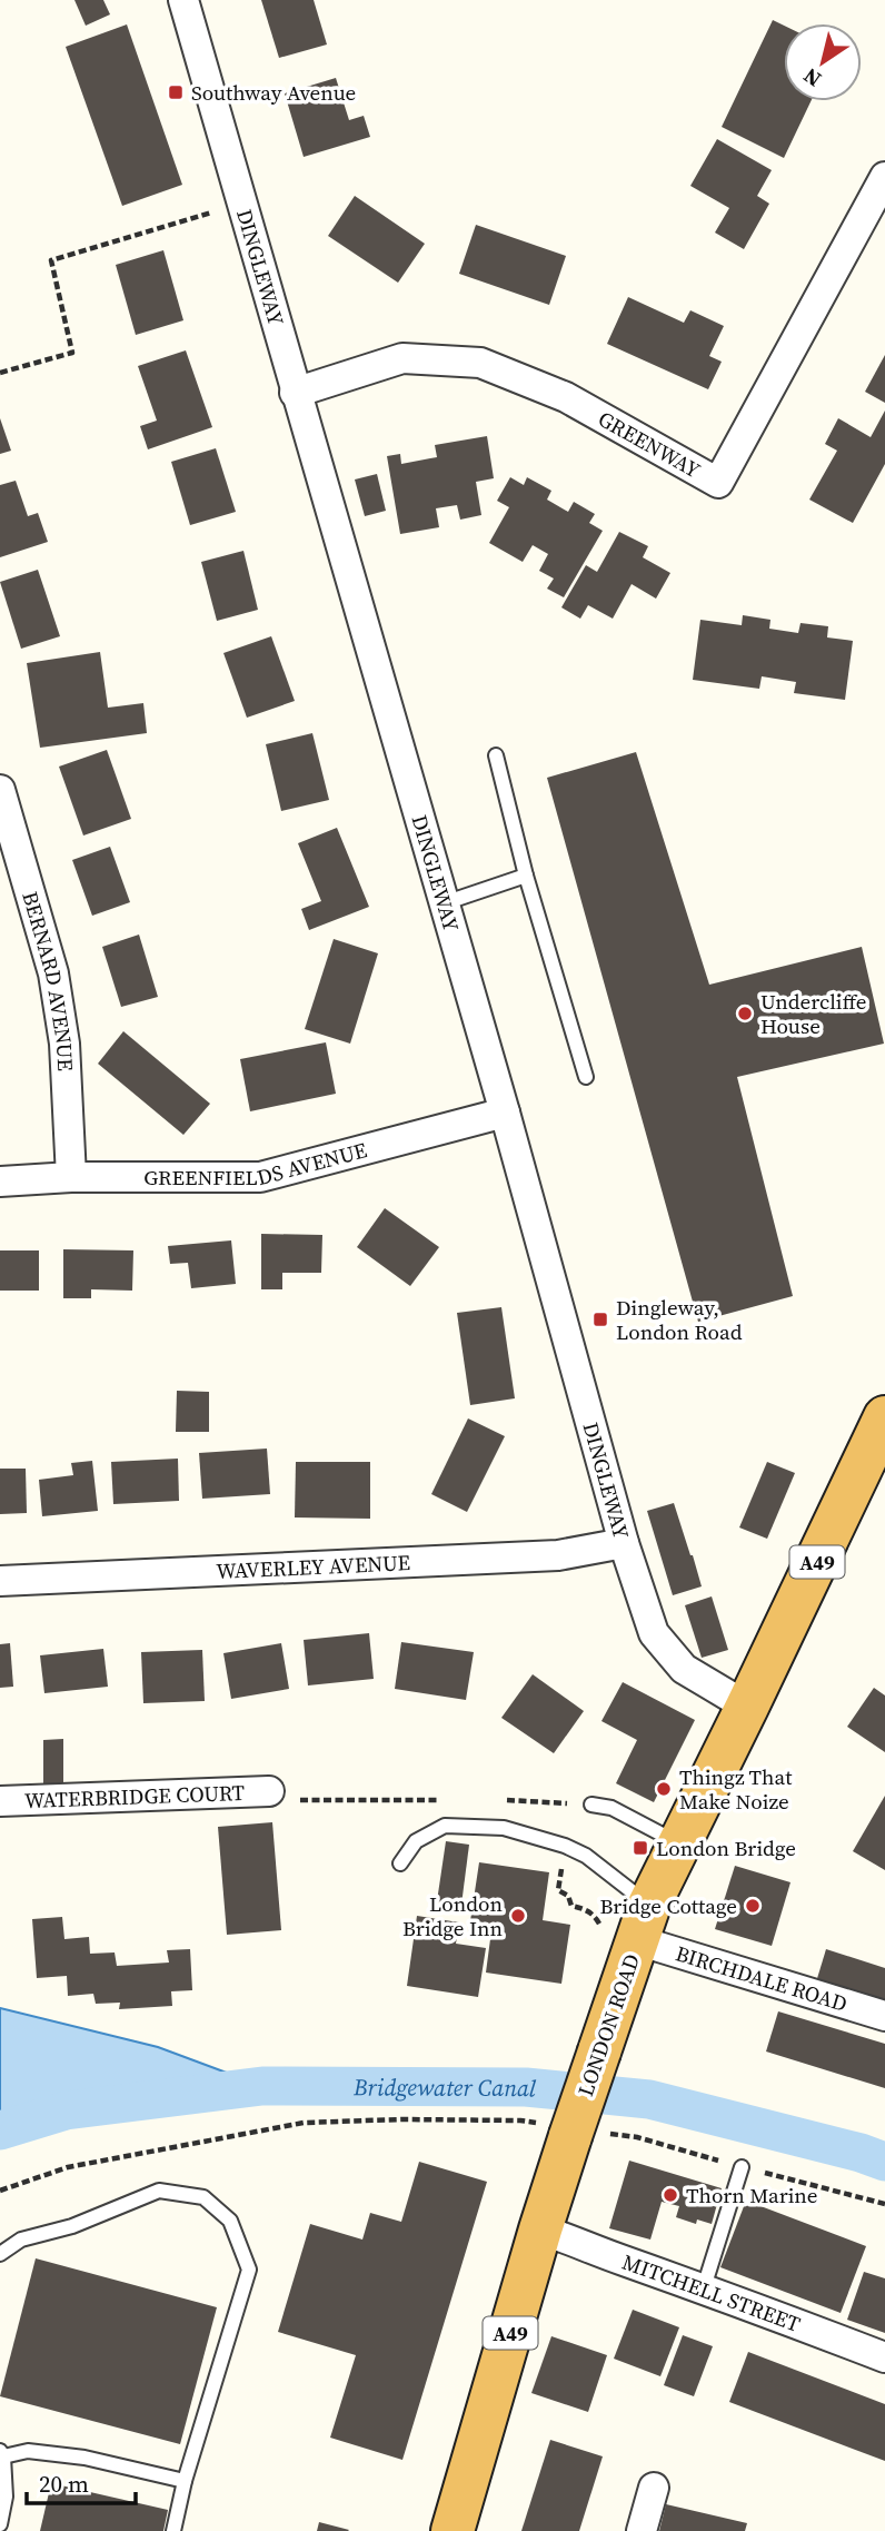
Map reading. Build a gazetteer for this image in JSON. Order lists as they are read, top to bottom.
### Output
{
  "streets": {
    "highway": ["A49", "LONDON ROAD"],
    "street": [
      "DINGLEWAY",
      "GREENWAY",
      "BERNARD AVENUE",
      "GREENFIELDS AVENUE",
      "WAVERLEY AVENUE",
      "WATERBRIDGE COURT",
      "BIRCHDALE ROAD",
      "MITCHELL STREET"
    ]
  },
  "crossings": [
    ["DINGLEWAY", "GREENWAY"],
    ["DINGLEWAY", "GREENFIELDS AVENUE"],
    ["DINGLEWAY", "WAVERLEY AVENUE"],
    ["DINGLEWAY", "LONDON ROAD"],
    ["BERNARD AVENUE", "GREENFIELDS AVENUE"],
    ["BIRCHDALE ROAD", "LONDON ROAD"],
    ["LONDON ROAD", "MITCHELL STREET"]
  ],
  "water": ["Bridgewater Canal"],
  "places": {
    "transit": ["Southway Avenue", "Dingleway, London Road", "London Bridge"],
    "other": [
      "Undercliffe House",
      "Thingz That Make Noize",
      "Bridge Cottage",
      "London Bridge Inn",
      "Thorn Marine"
    ]
  },
  "scale_bar": "20 m",
  "north": "bottom left"
}
